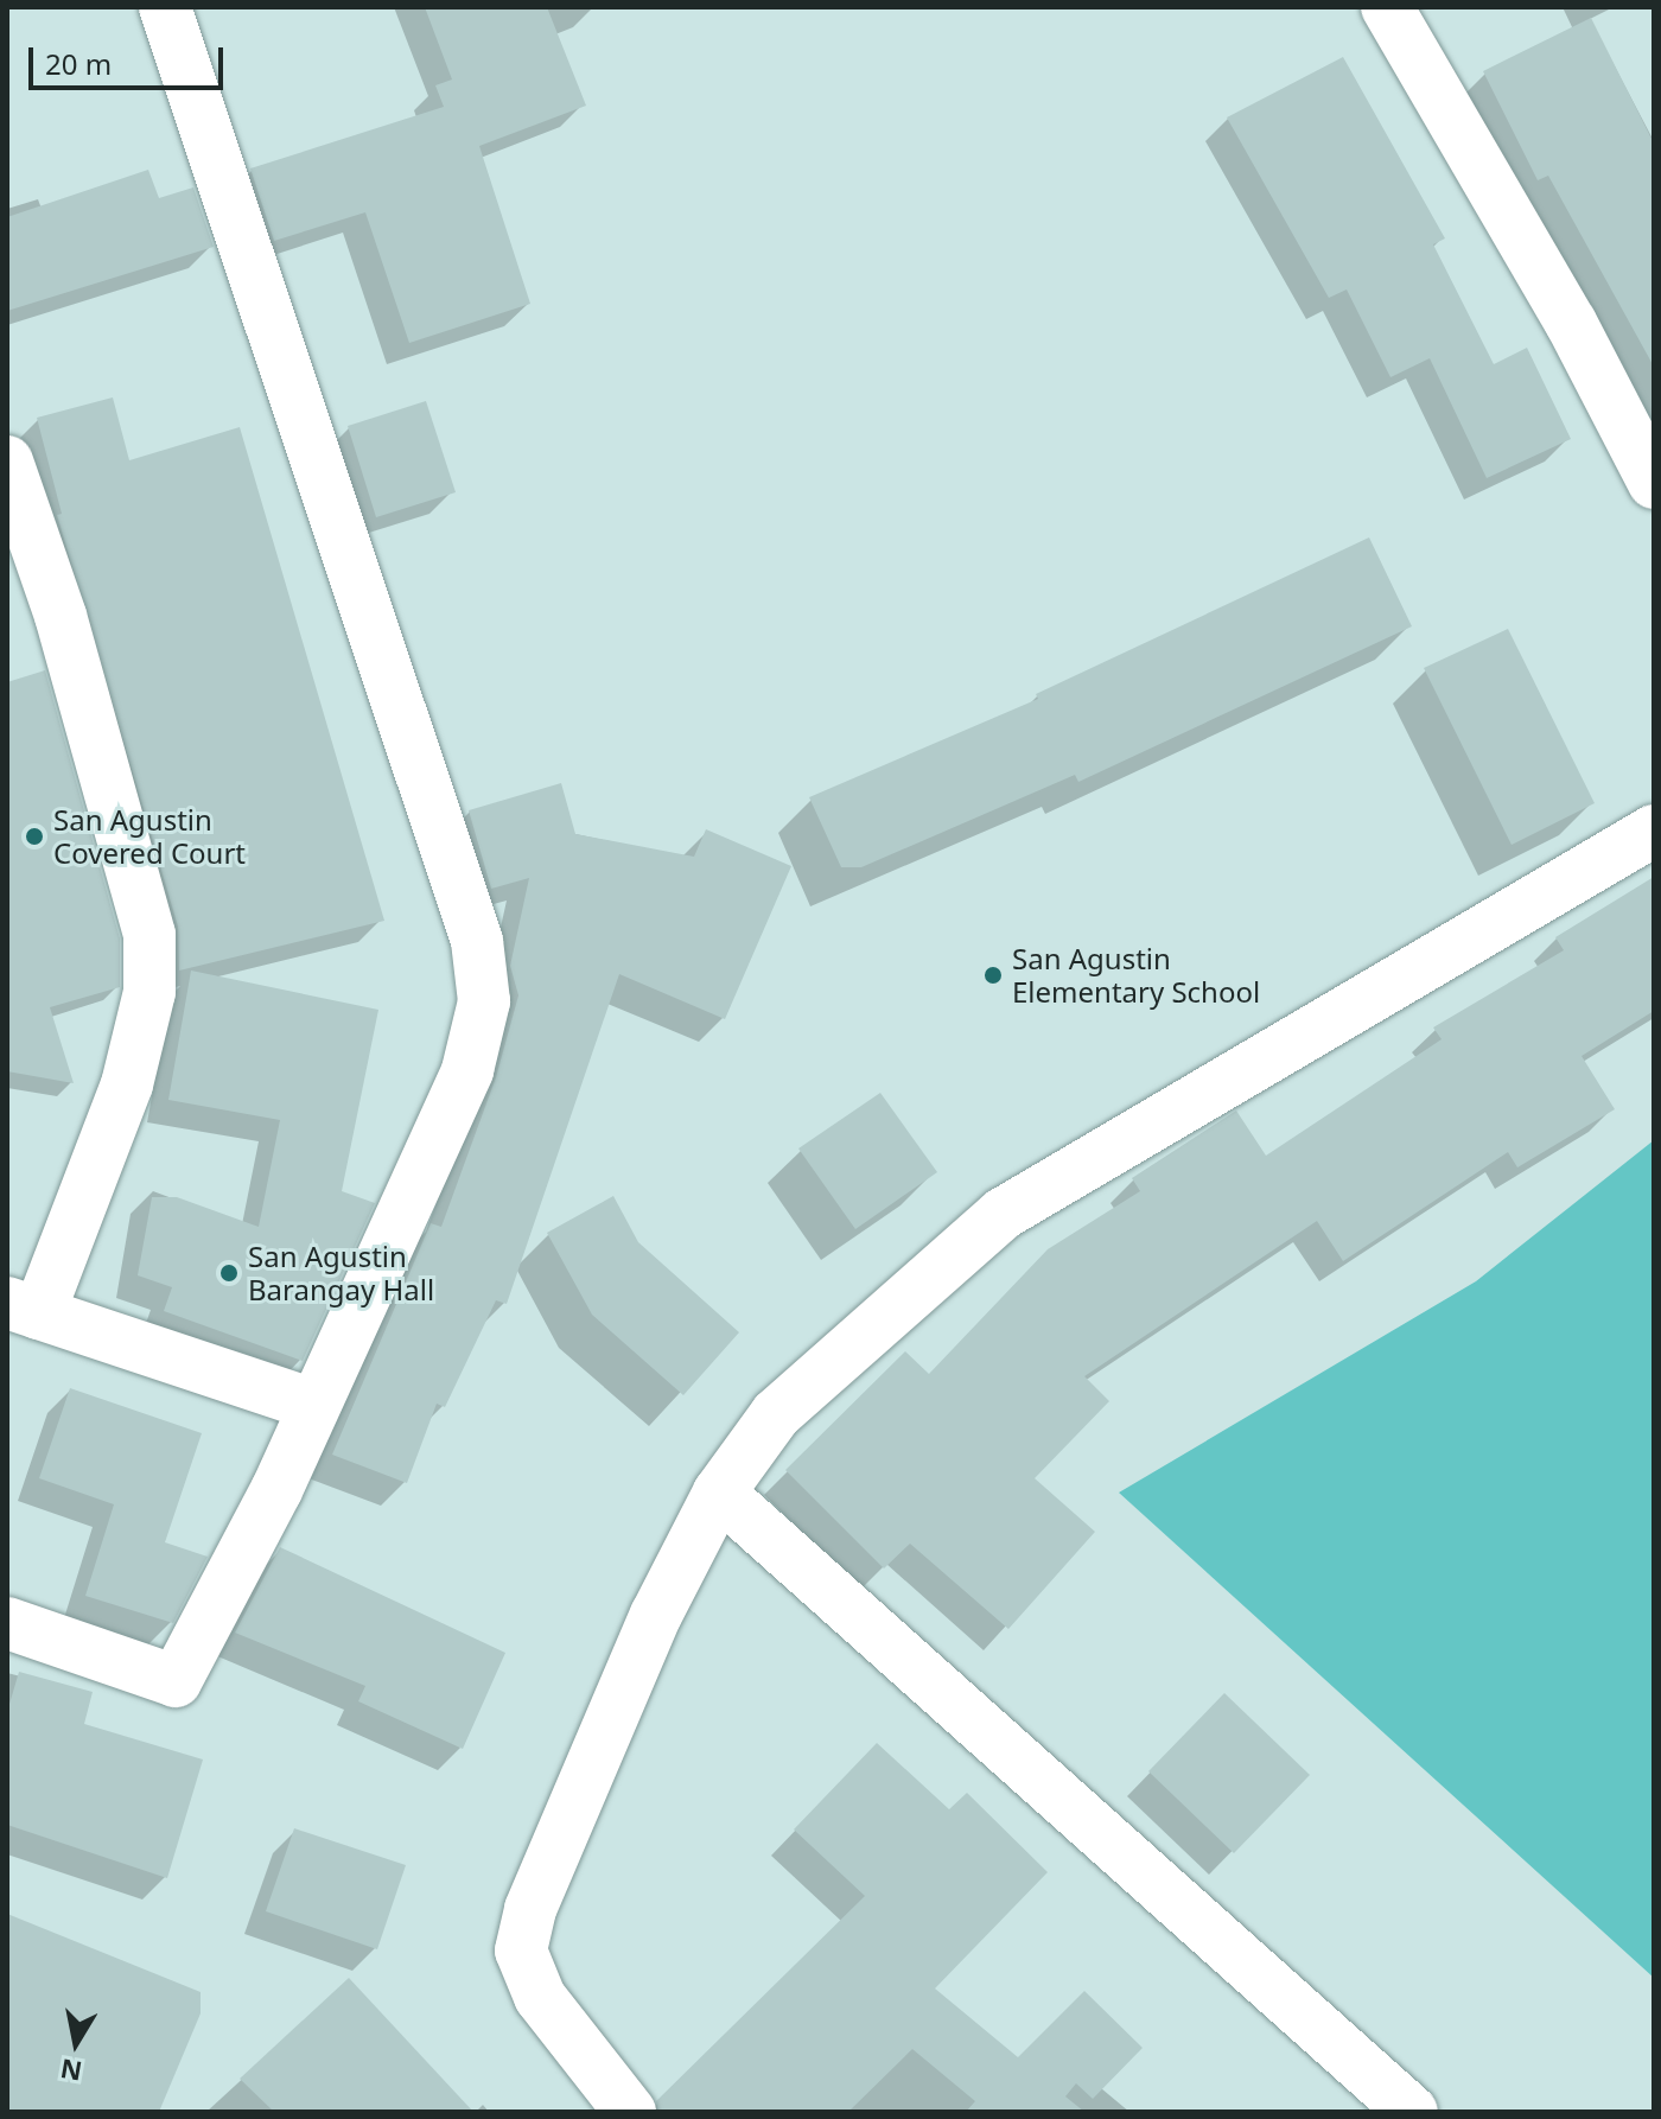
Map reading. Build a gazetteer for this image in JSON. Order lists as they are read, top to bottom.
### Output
{
  "places": ["San Agustin Covered Court", "San Agustin Elementary School", "San Agustin Barangay Hall"],
  "scale_bar": "20 m",
  "north": "bottom"
}
